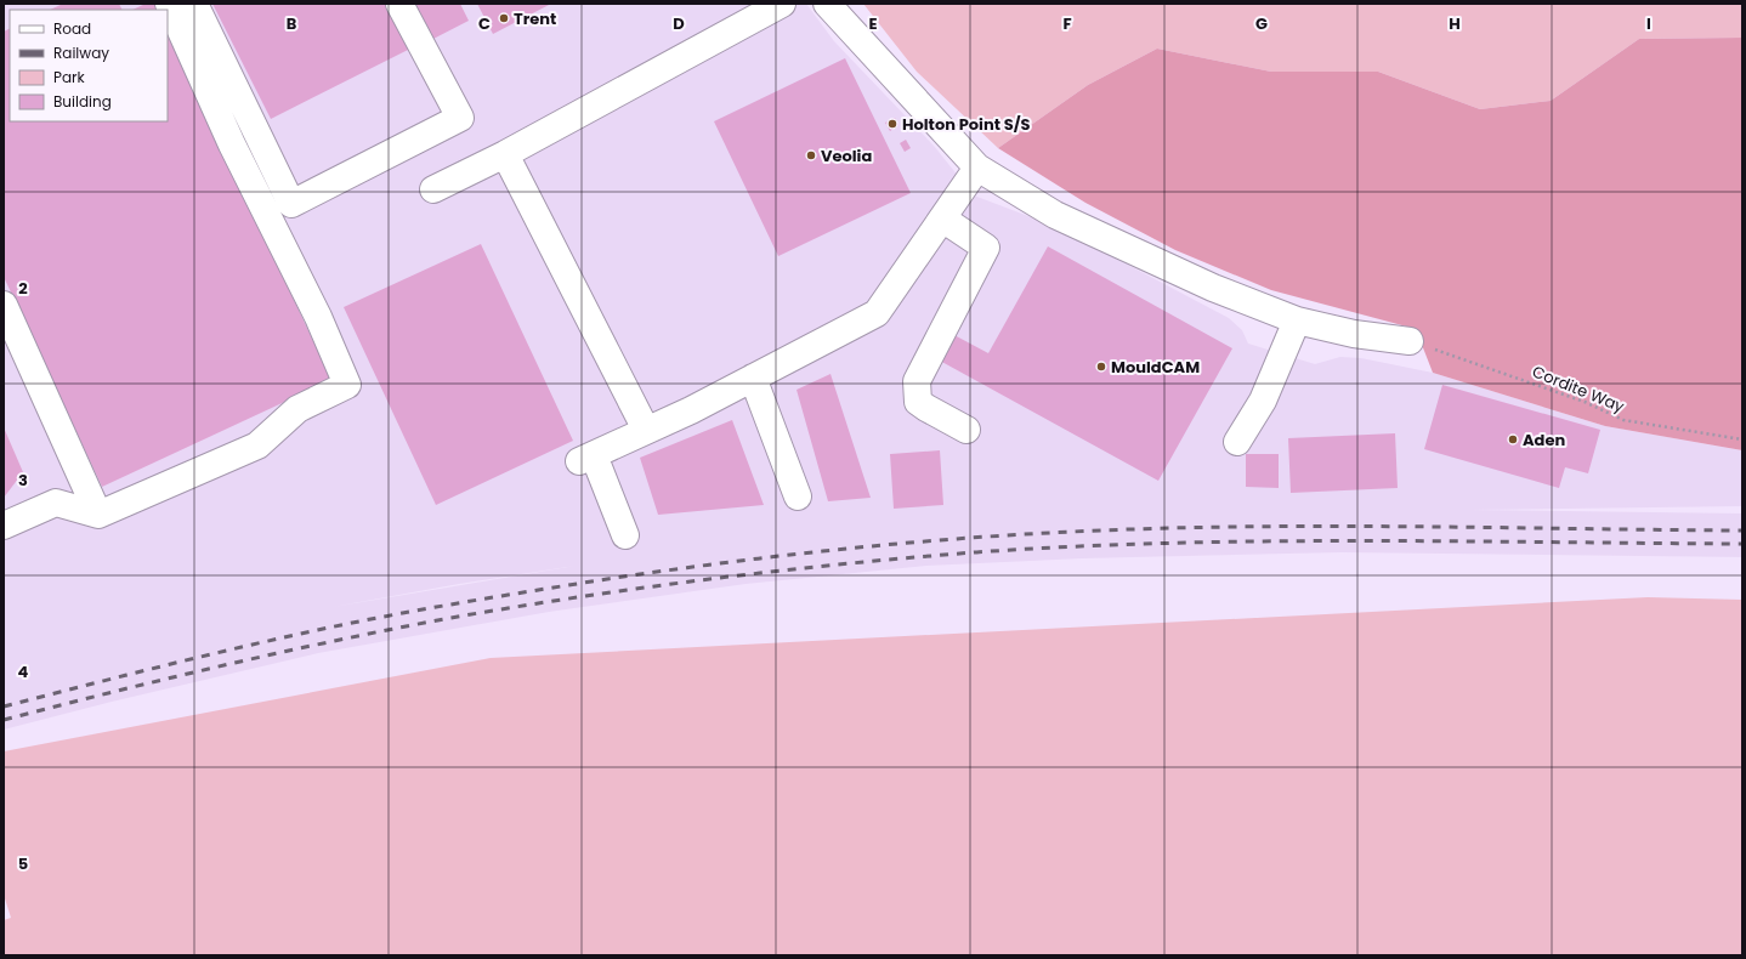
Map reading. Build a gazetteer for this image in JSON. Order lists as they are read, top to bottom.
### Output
{
  "streets": {
    "path": ["Cordite Way"]
  },
  "places": [
    "Trent",
    "Holton Point S/S",
    "Veolia",
    "MouldCAM",
    "Aden"
  ],
  "legend": [
    "Road",
    "Railway",
    "Park",
    "Building"
  ],
  "grid": {
    "columns": [
      "B",
      "C",
      "D",
      "E",
      "F",
      "G",
      "H",
      "I"
    ],
    "rows": [
      "2",
      "3",
      "4",
      "5"
    ]
  }
}
